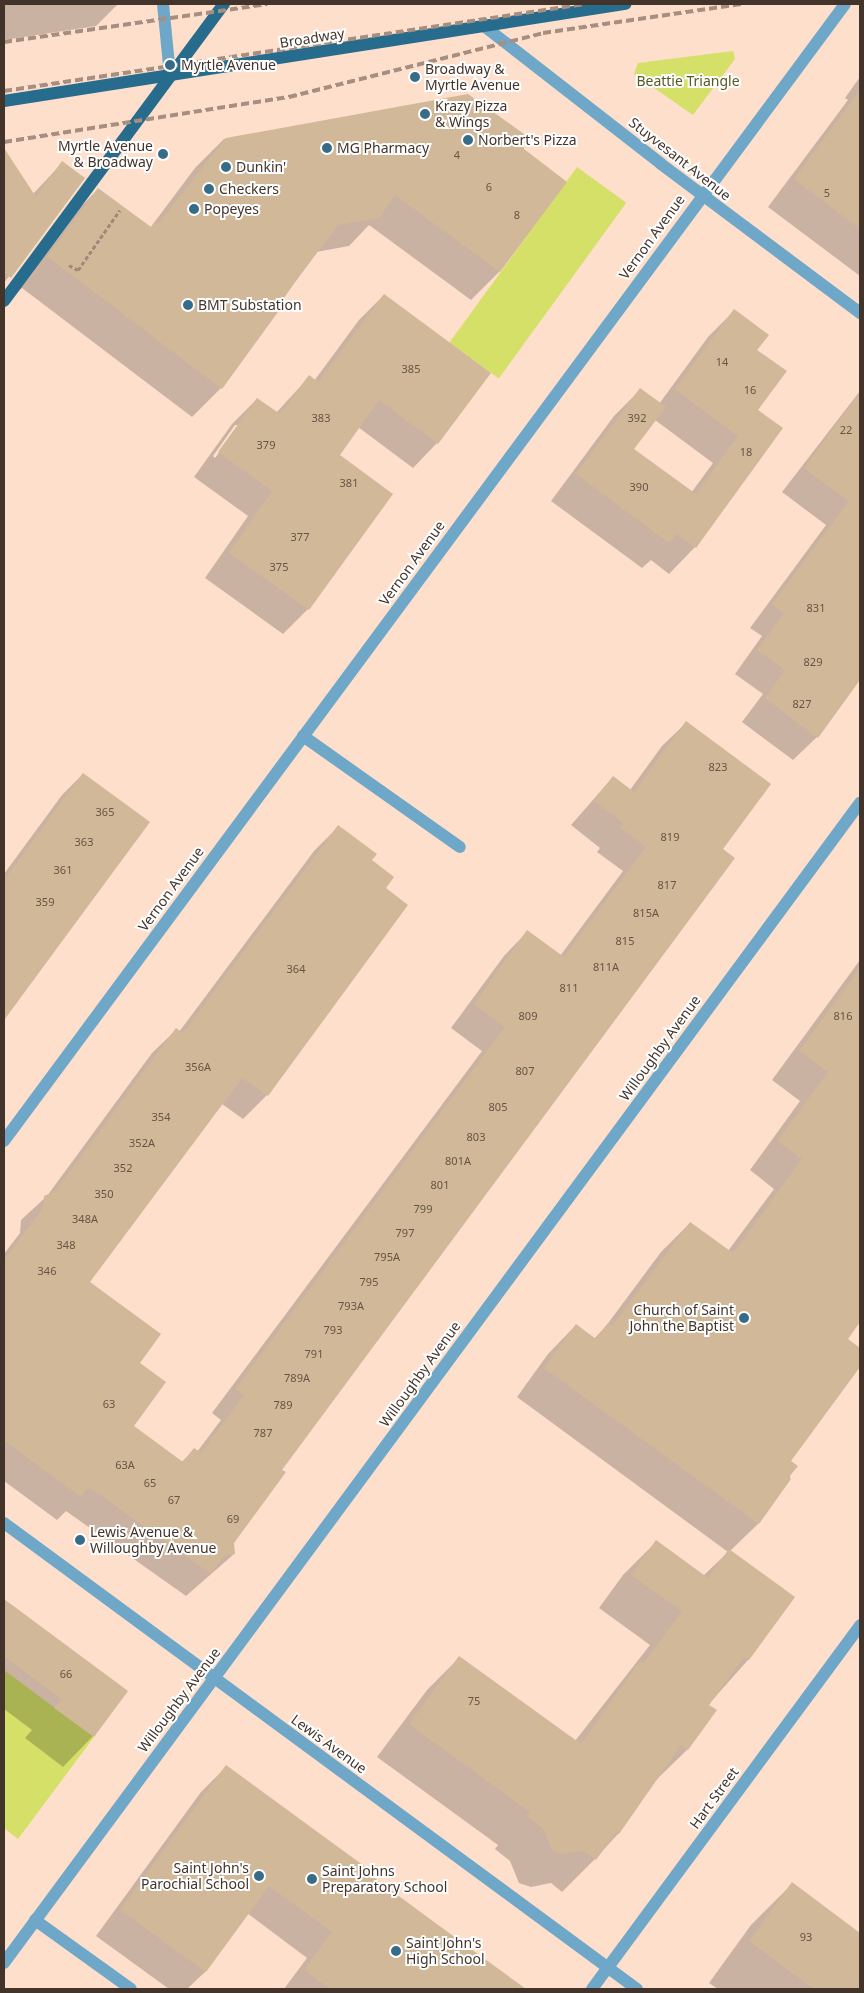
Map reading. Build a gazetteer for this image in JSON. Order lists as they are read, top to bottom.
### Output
{
  "streets": {
    "main road": ["Broadway"],
    "street": [
      "Stuyvesant Avenue",
      "Vernon Avenue",
      "Willoughby Avenue",
      "Lewis Avenue",
      "Hart Street"
    ]
  },
  "crossings": [
    ["Broadway", "Stuyvesant Avenue"],
    ["Stuyvesant Avenue", "Vernon Avenue"],
    ["Willoughby Avenue", "Lewis Avenue"],
    ["Lewis Avenue", "Hart Street"]
  ],
  "parks": ["Beattie Triangle"],
  "places": [
    "Myrtle Avenue",
    "Broadway & Myrtle Avenue",
    "Krazy Pizza & Wings",
    "Norbert's Pizza",
    "MG Pharmacy",
    "Myrtle Avenue & Broadway",
    "Dunkin'",
    "Checkers",
    "Popeyes",
    "BMT Substation",
    "Church of Saint John the Baptist",
    "Lewis Avenue & Willoughby Avenue",
    "Saint John's Parochial School",
    "Saint Johns Preparatory School",
    "Saint John's High School"
  ],
  "house_numbers": [
    "4",
    "6",
    "5",
    "8",
    "14",
    "385",
    "16",
    "383",
    "392",
    "22",
    "379",
    "18",
    "381",
    "390",
    "377",
    "375",
    "831",
    "829",
    "827",
    "823",
    "365",
    "819",
    "363",
    "361",
    "817",
    "359",
    "815A",
    "815",
    "811A",
    "364",
    "811",
    "809",
    "816",
    "356A",
    "807",
    "805",
    "354",
    "803",
    "352A",
    "801A",
    "352",
    "801",
    "350",
    "799",
    "348A",
    "797",
    "348",
    "795A",
    "346",
    "795",
    "793A",
    "793",
    "791",
    "789A",
    "63",
    "789",
    "787",
    "63A",
    "65",
    "67",
    "69",
    "66",
    "75",
    "93"
  ]
}
